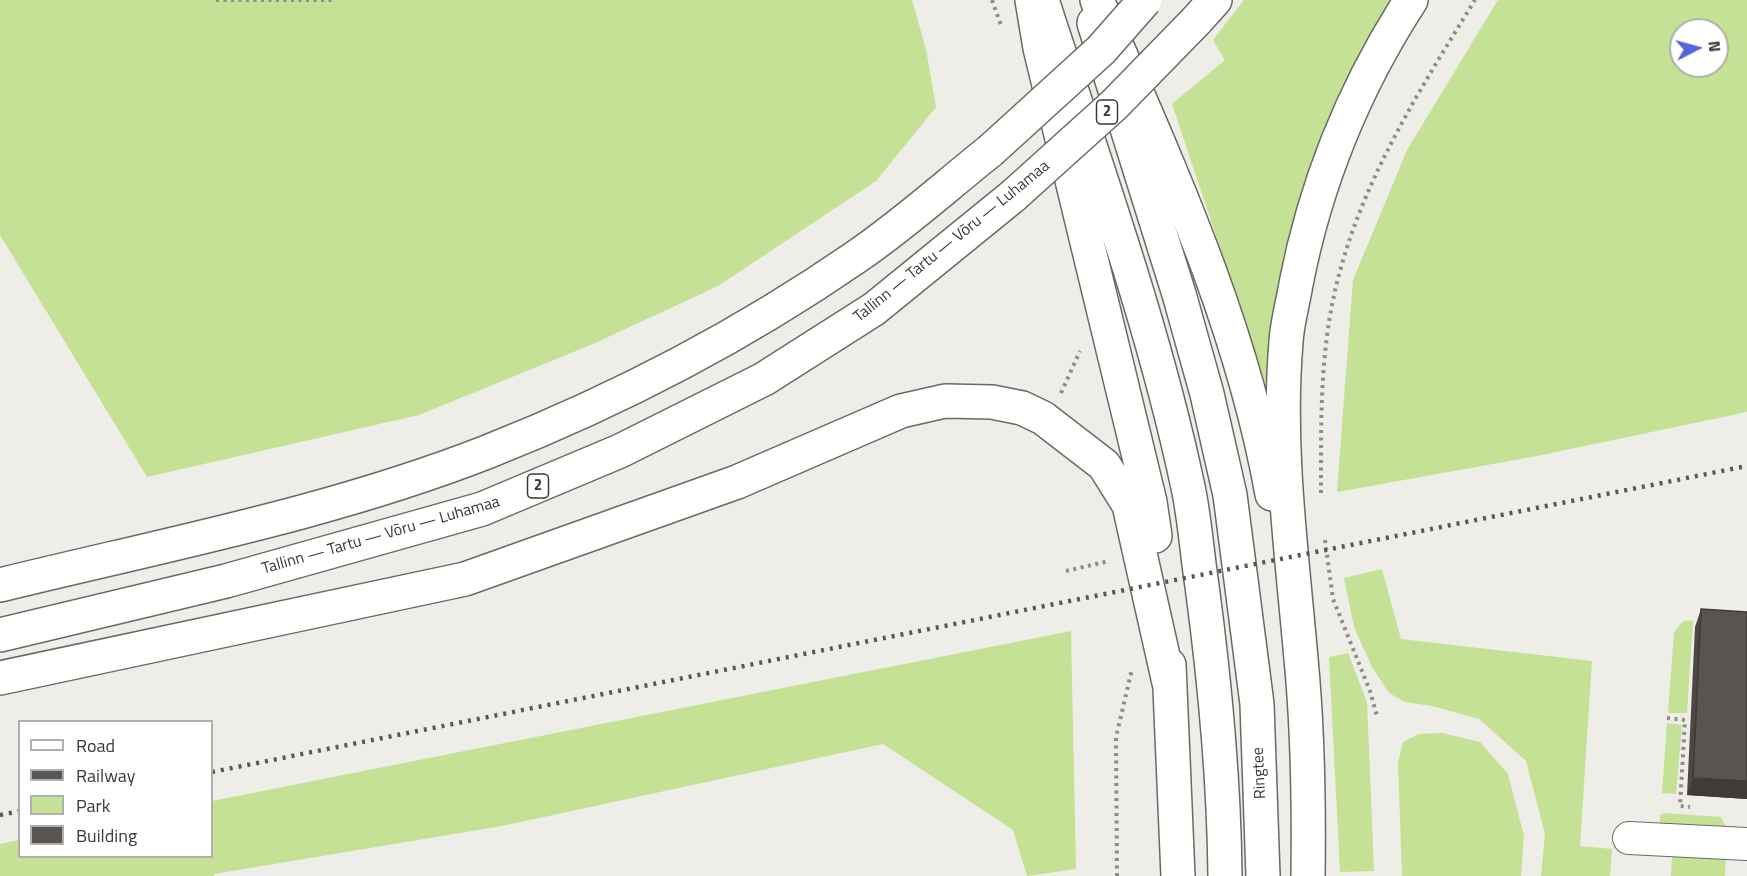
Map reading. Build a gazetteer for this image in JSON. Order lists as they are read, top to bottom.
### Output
{
  "streets": {
    "main road": ["2", "Tallinn — Tartu — Võru — Luhamaa", "Ringtee"]
  },
  "legend": [
    "Road",
    "Railway",
    "Park",
    "Building"
  ],
  "north": "right"
}
